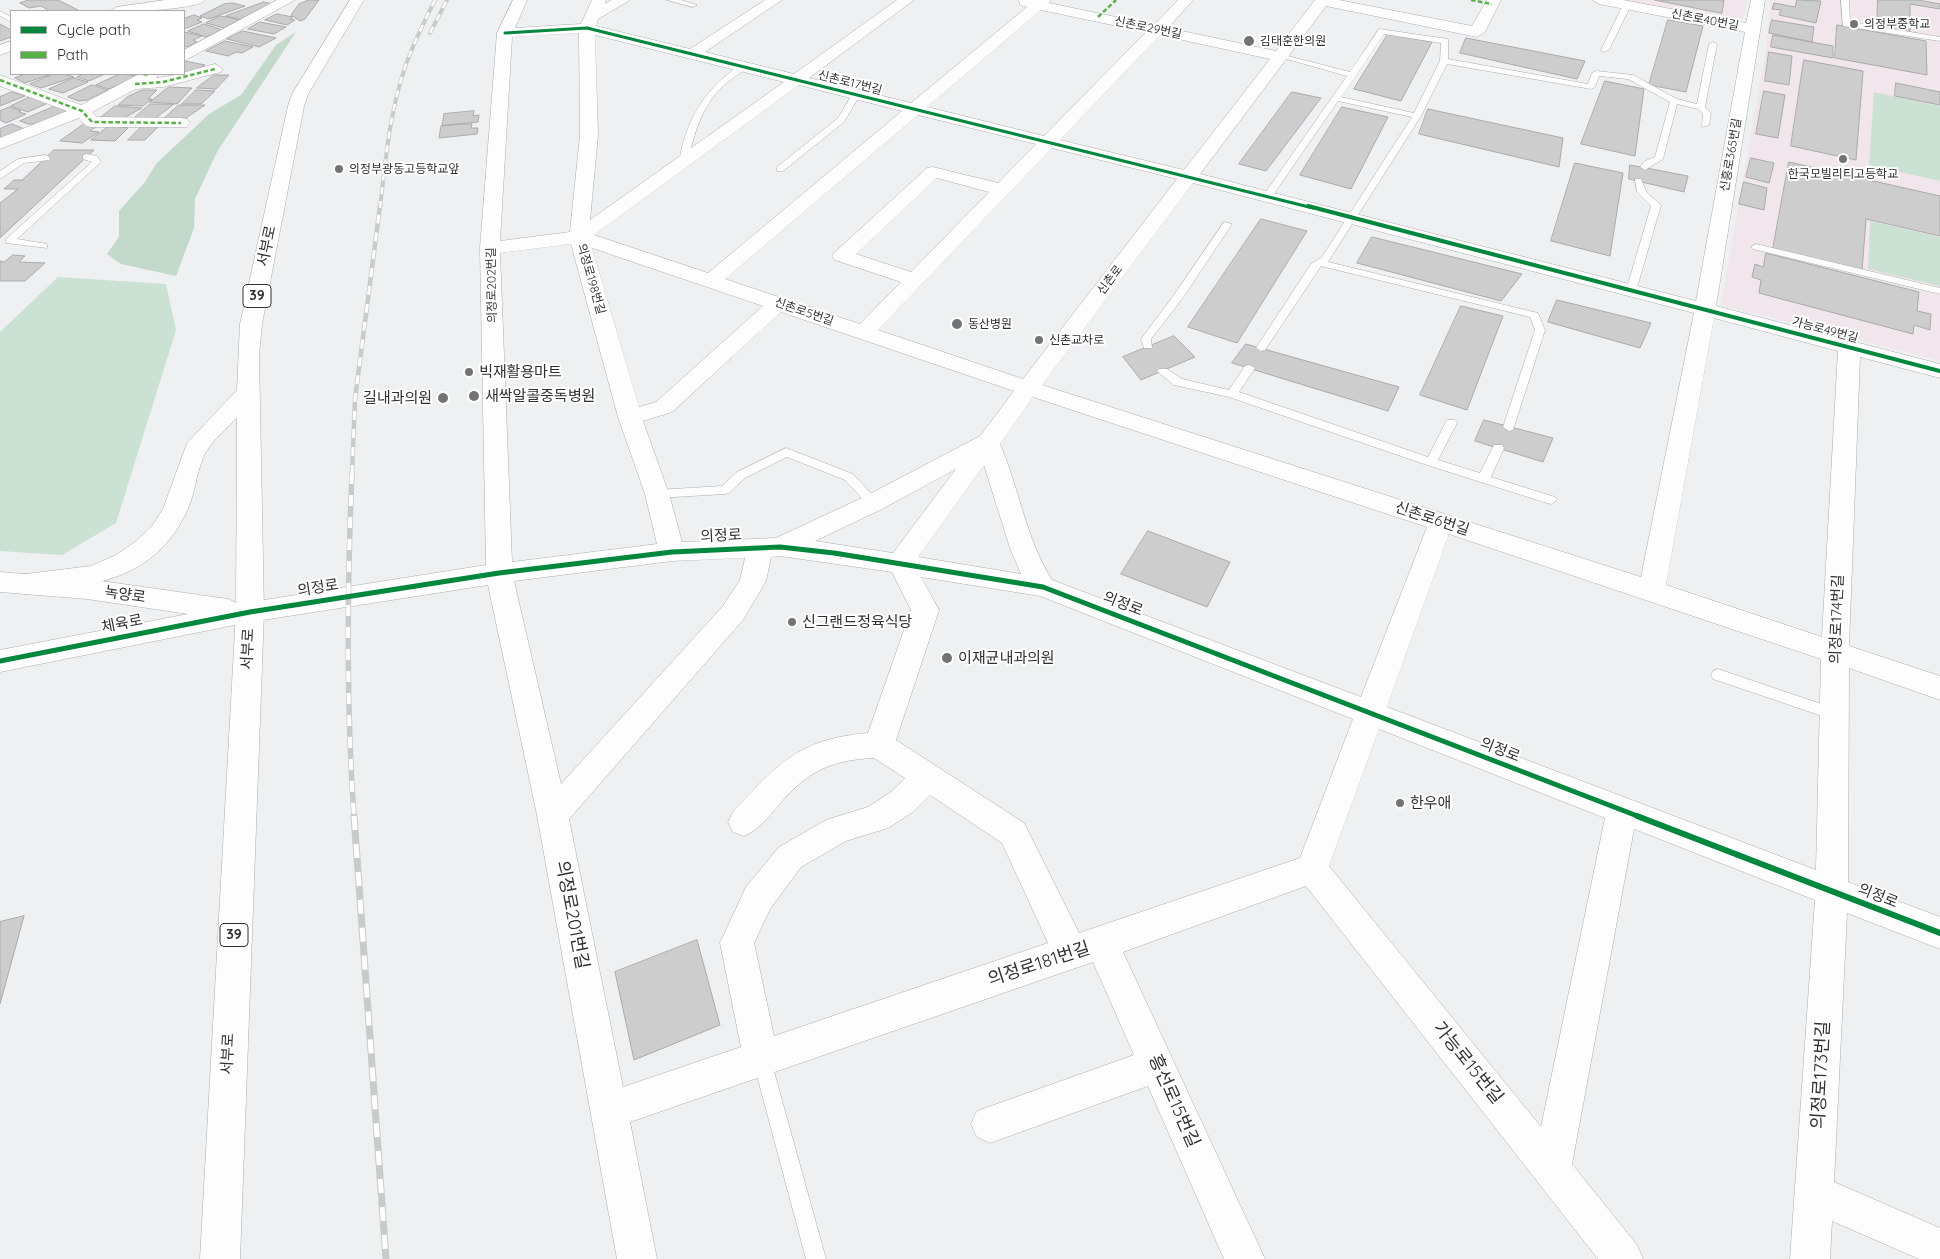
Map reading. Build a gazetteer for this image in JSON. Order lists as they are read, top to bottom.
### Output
{
  "streets": {
    "street": [
      "신촌로40번길",
      "신촌로29번길",
      "신촌로17번길",
      "신흥로365번길",
      "서부로",
      "의정로198번길",
      "신촌로",
      "의정로202번길",
      "39",
      "신촌로5번길",
      "가능로49번길",
      "신촌로6번길",
      "의정로",
      "녹양로",
      "의정로174번길",
      "체육로",
      "의정로201번길",
      "의정로181번길",
      "가능로15번길",
      "의정로173번길",
      "흥선로15번길"
    ]
  },
  "crossings": [
    ["신촌로40번길", "신흥로365번길"],
    ["신촌로29번길", "신촌로"],
    ["신촌로17번길", "의정로198번길"],
    ["신촌로17번길", "신촌로"],
    ["신촌로17번길", "의정로202번길"],
    ["신촌로17번길", "가능로49번길"],
    ["신흥로365번길", "가능로49번길"],
    ["신흥로365번길", "신촌로6번길"],
    ["서부로", "의정로"],
    ["서부로", "녹양로"],
    ["서부로", "체육로"],
    ["의정로198번길", "신촌로5번길"],
    ["의정로198번길", "의정로"],
    ["신촌로", "신촌로5번길"],
    ["신촌로", "신촌로6번길"],
    ["신촌로", "의정로"],
    ["의정로202번길", "의정로"],
    ["의정로202번길", "의정로201번길"],
    ["신촌로5번길", "신촌로6번길"],
    ["가능로49번길", "의정로174번길"],
    ["신촌로6번길", "의정로174번길"],
    ["의정로", "녹양로"],
    ["의정로", "의정로174번길"],
    ["의정로", "체육로"],
    ["의정로", "의정로201번길"],
    ["의정로", "의정로173번길"],
    ["녹양로", "체육로"],
    ["의정로174번길", "의정로173번길"],
    ["의정로201번길", "의정로181번길"],
    ["의정로181번길", "가능로15번길"],
    ["의정로181번길", "흥선로15번길"]
  ],
  "places": [
    "의정부중학교",
    "김태훈한의원",
    "한국모빌리티고등학교",
    "의정부광동고등학교앞",
    "동산병원",
    "신촌교차로",
    "빅재활용마트",
    "새싹알콜중독병원",
    "길내과의원",
    "신그랜드정육식당",
    "이재균내과의원",
    "한우애"
  ],
  "legend": ["Cycle path", "Path"]
}
